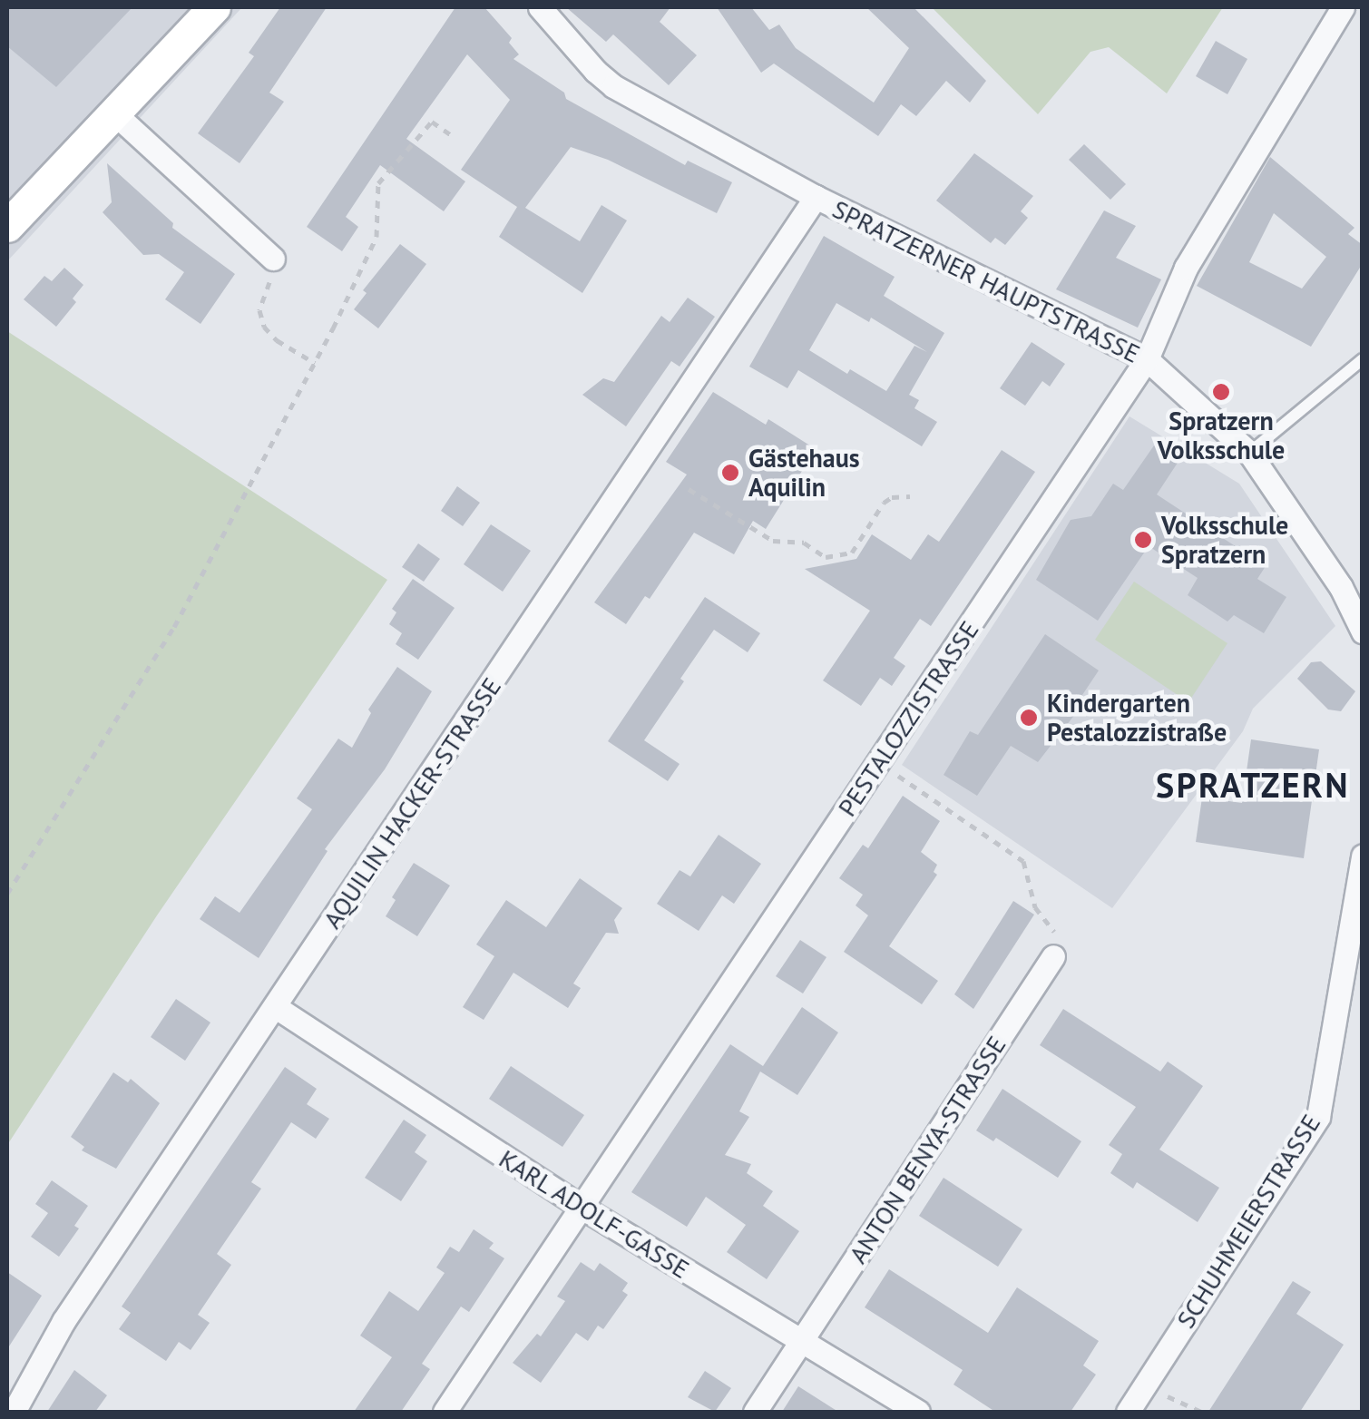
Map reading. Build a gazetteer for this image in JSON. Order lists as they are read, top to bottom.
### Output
{
  "streets": {
    "street": [
      "SPRATZERNER HAUPTSTRASSE",
      "PESTALOZZISTRASSE",
      "AQUILIN HACKER-STRASSE",
      "ANTON BENYA-STRASSE",
      "KARL ADOLF-GASSE",
      "SCHUHMEIERSTRASSE"
    ]
  },
  "crossings": [
    ["SPRATZERNER HAUPTSTRASSE", "PESTALOZZISTRASSE"],
    ["SPRATZERNER HAUPTSTRASSE", "AQUILIN HACKER-STRASSE"],
    ["PESTALOZZISTRASSE", "KARL ADOLF-GASSE"],
    ["AQUILIN HACKER-STRASSE", "KARL ADOLF-GASSE"],
    ["ANTON BENYA-STRASSE", "KARL ADOLF-GASSE"]
  ],
  "districts": ["SPRATZERN"],
  "places": [
    "Spratzern Volksschule",
    "Gästehaus Aquilin",
    "Volksschule Spratzern",
    "Kindergarten Pestalozzistraße"
  ]
}
